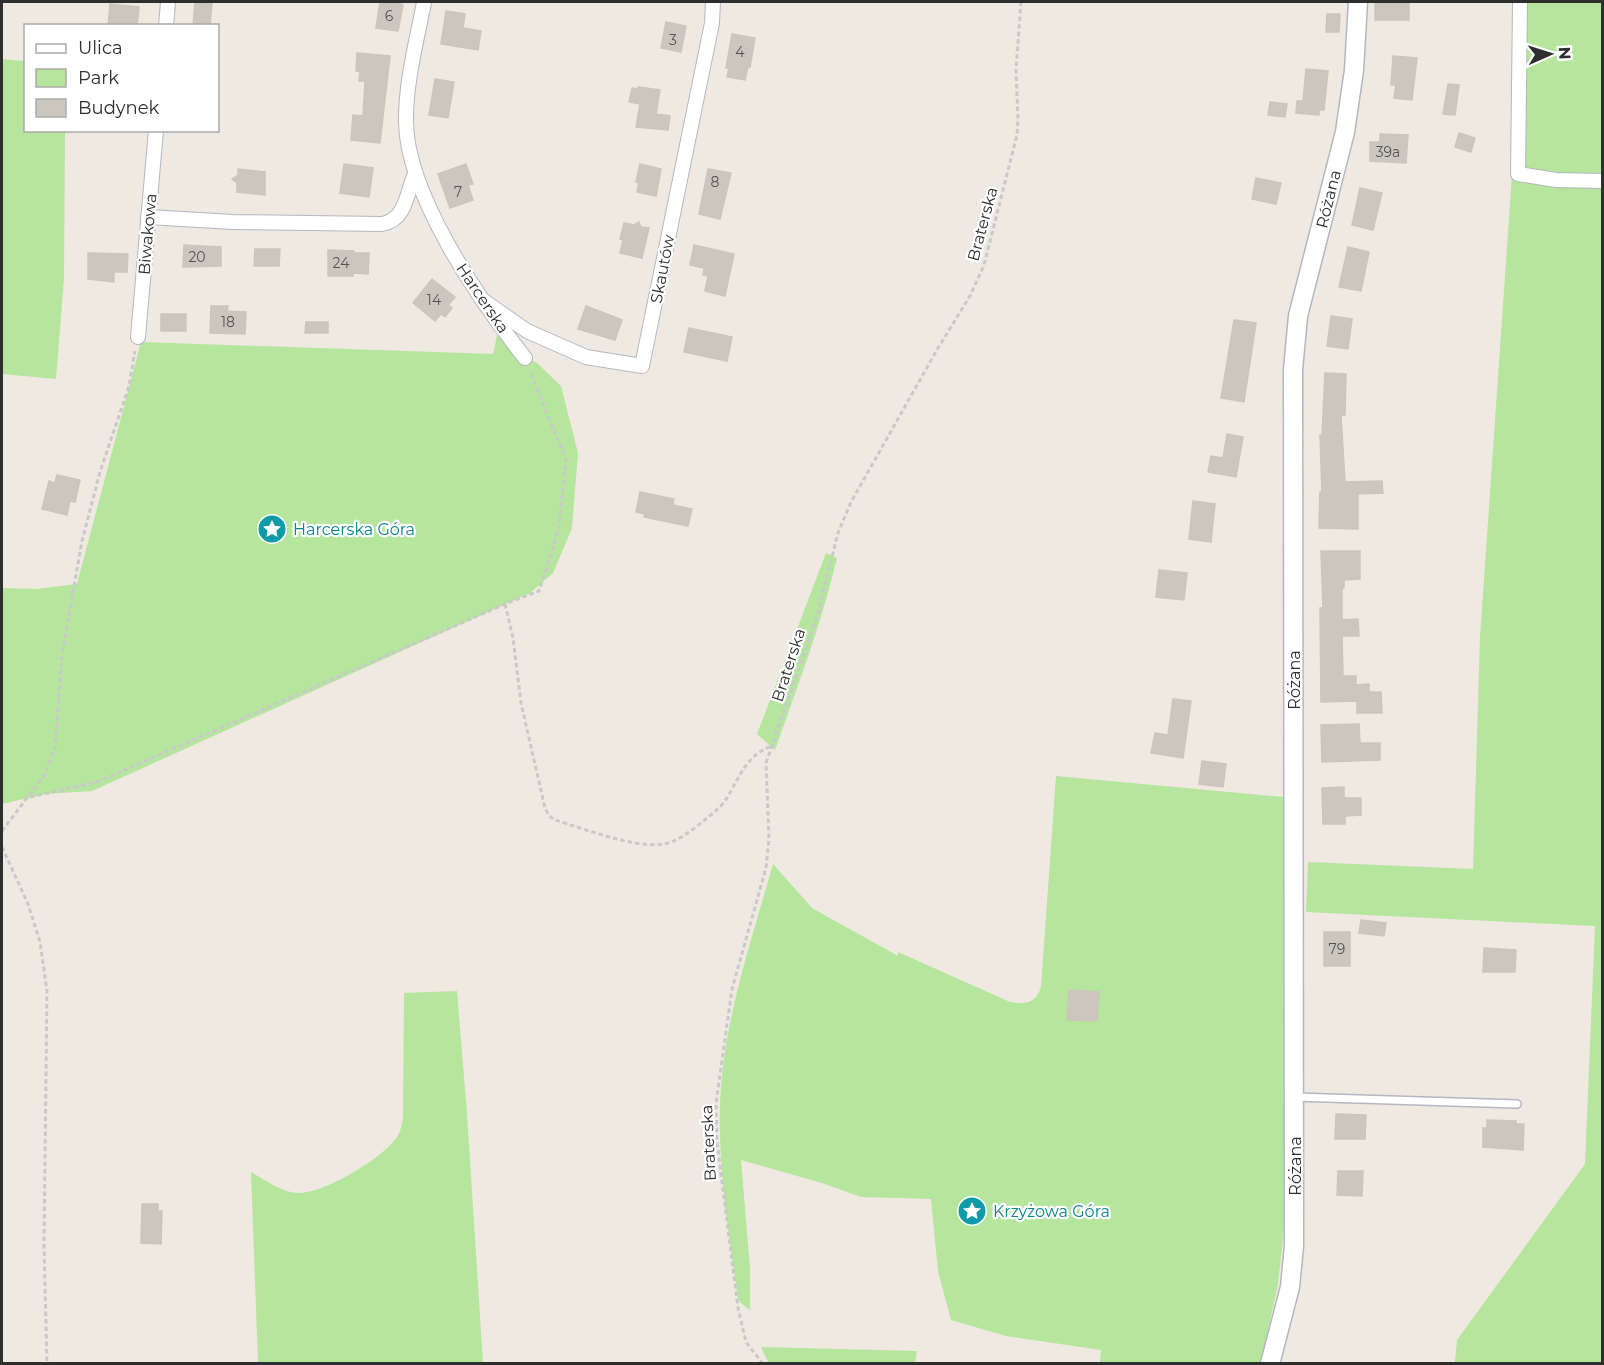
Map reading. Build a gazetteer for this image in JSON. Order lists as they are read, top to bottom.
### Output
{
  "streets": {
    "street": [
      "Różana",
      "Biwakowa",
      "Skautów",
      "Harcerska"
    ],
    "path": ["Braterska"]
  },
  "crossings": [
    ["Skautów", "Harcerska"]
  ],
  "places": {
    "place": ["Harcerska Góra", "Krzyżowa Góra"]
  },
  "house_numbers": [
    "6",
    "3",
    "4",
    "39a",
    "8",
    "7",
    "20",
    "24",
    "14",
    "18",
    "79"
  ],
  "legend": ["Ulica", "Park", "Budynek"],
  "north": "right"
}
